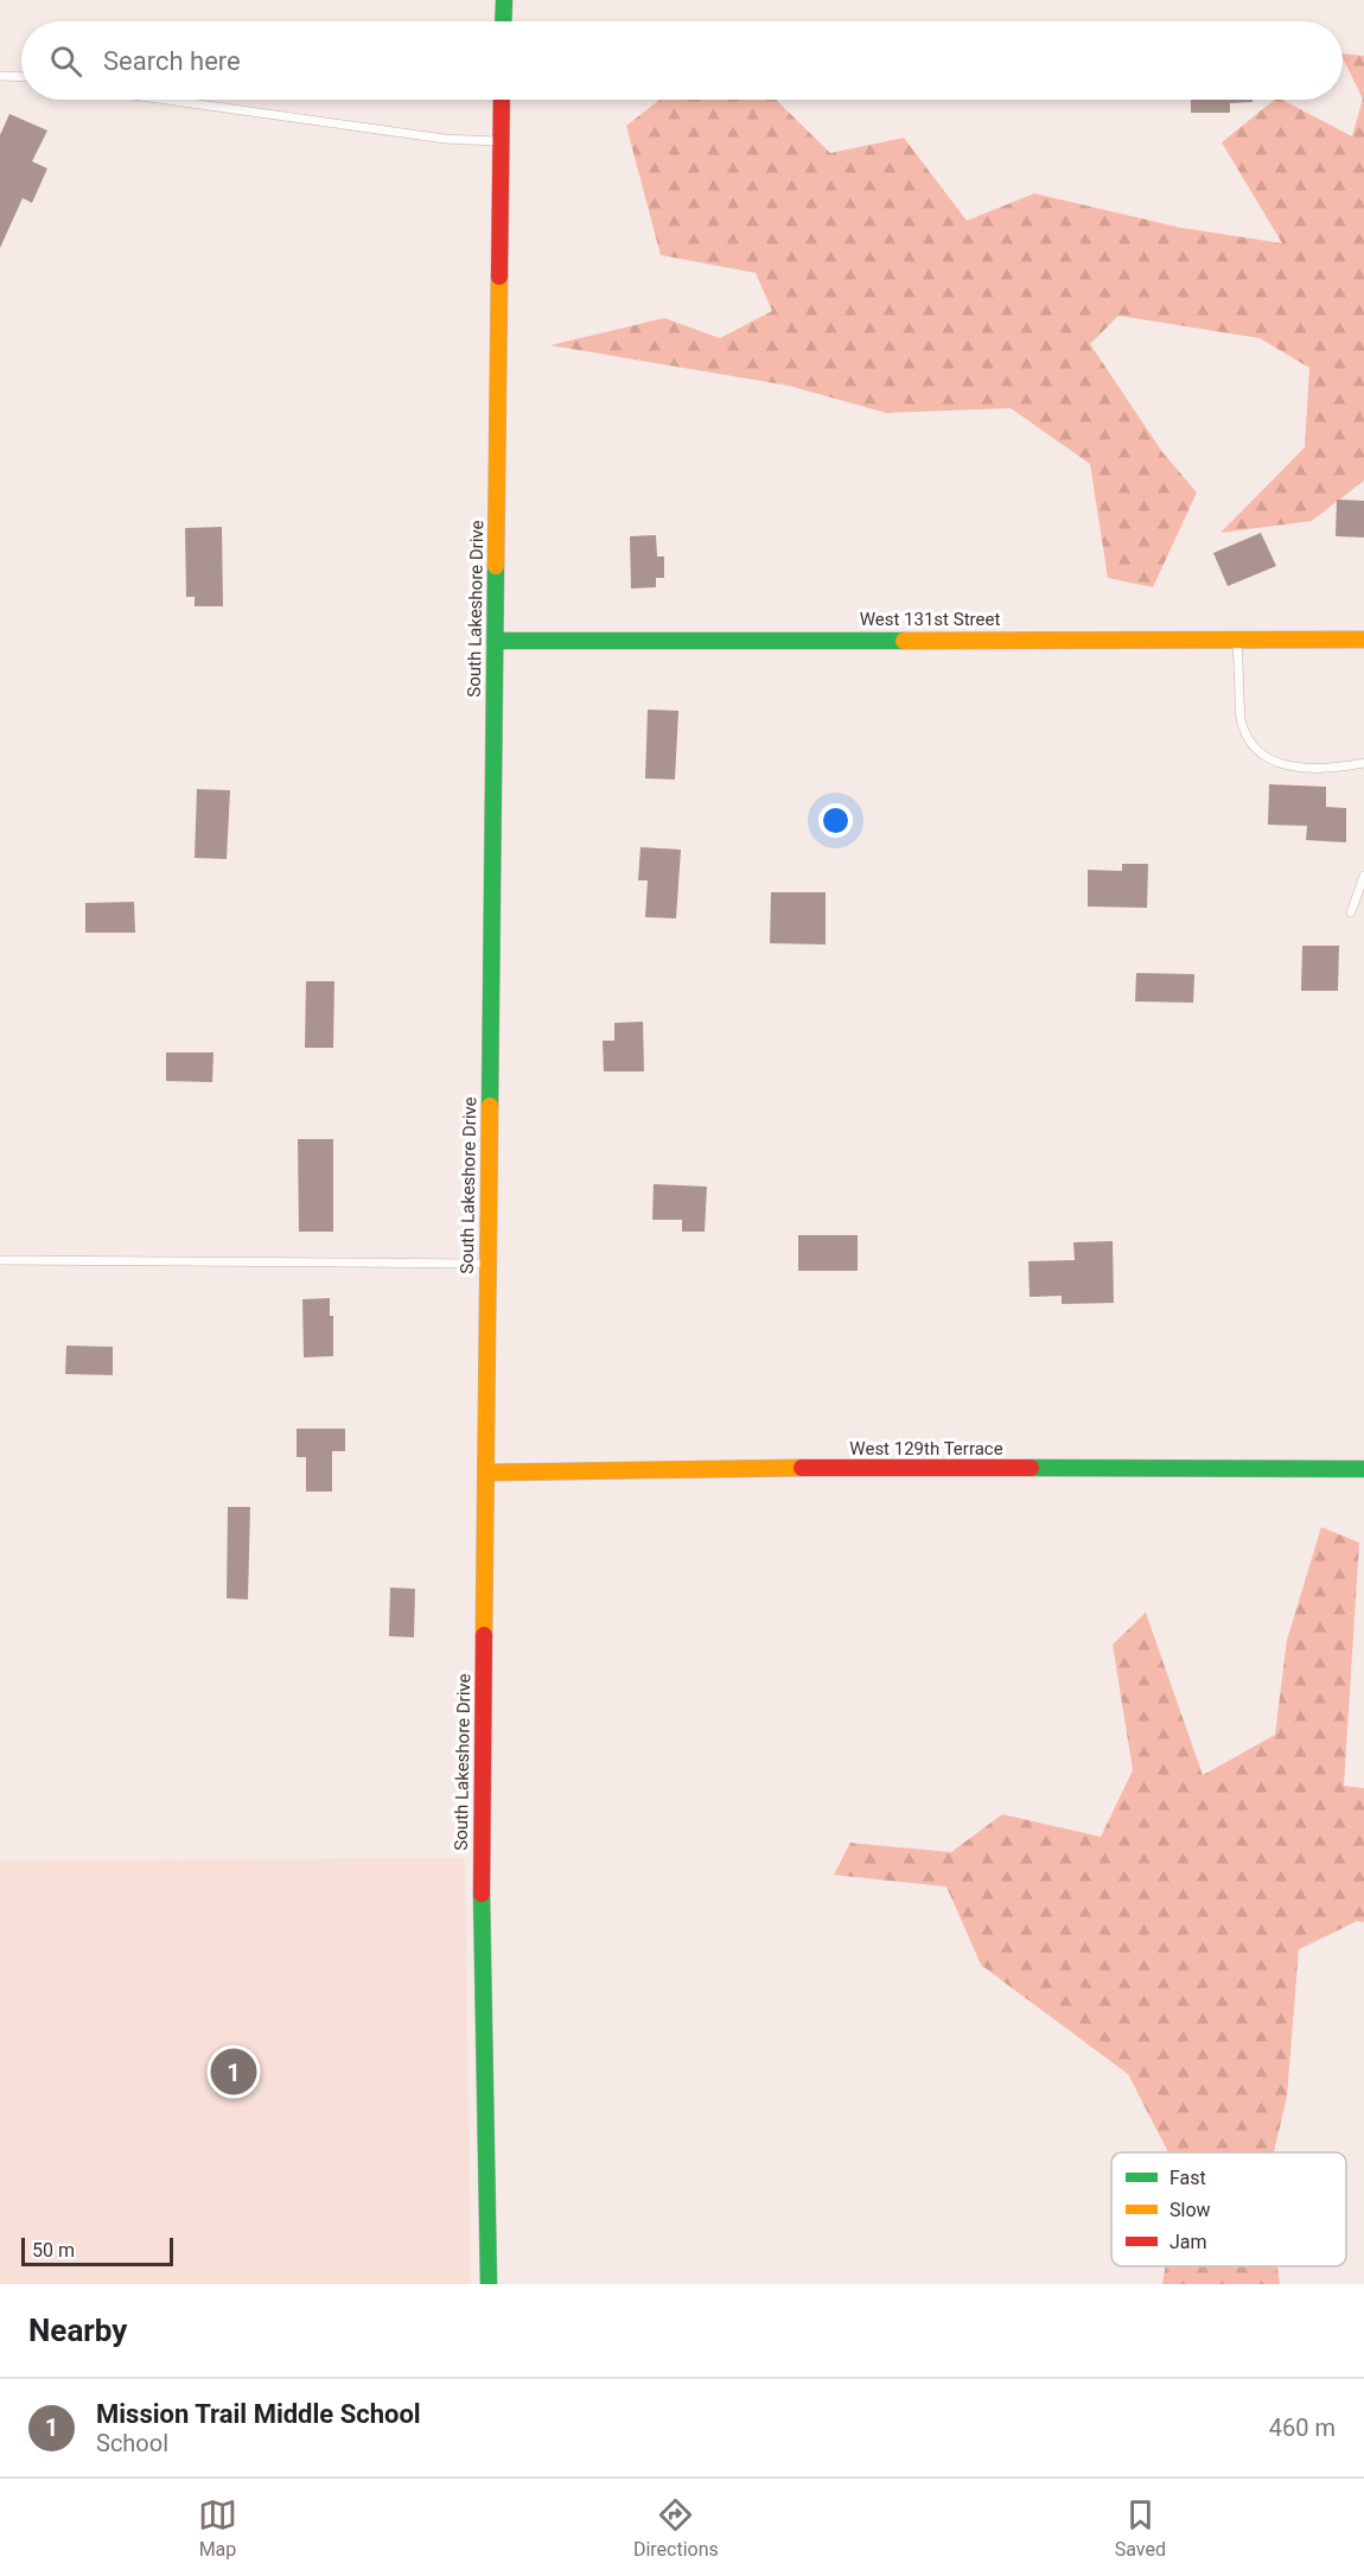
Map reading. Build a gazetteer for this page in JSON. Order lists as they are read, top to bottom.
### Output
{
  "streets": {
    "street": ["South Lakeshore Drive", "West 131st Street", "West 129th Terrace"]
  },
  "crossings": [
    ["South Lakeshore Drive", "West 131st Street"],
    ["South Lakeshore Drive", "West 129th Terrace"]
  ],
  "legend": ["Fast", "Slow", "Jam"],
  "scale_bar": "50 m",
  "page": {
    "search": "Search here",
    "pins": "1",
    "scale": "50 m",
    "heading": "Nearby",
    "list": [
      {
        "mark": "1",
        "name": "Mission Trail Middle School",
        "note": "School",
        "value": "460 m"
      }
    ],
    "nav": ["Map", "Directions", "Saved"]
  }
}
